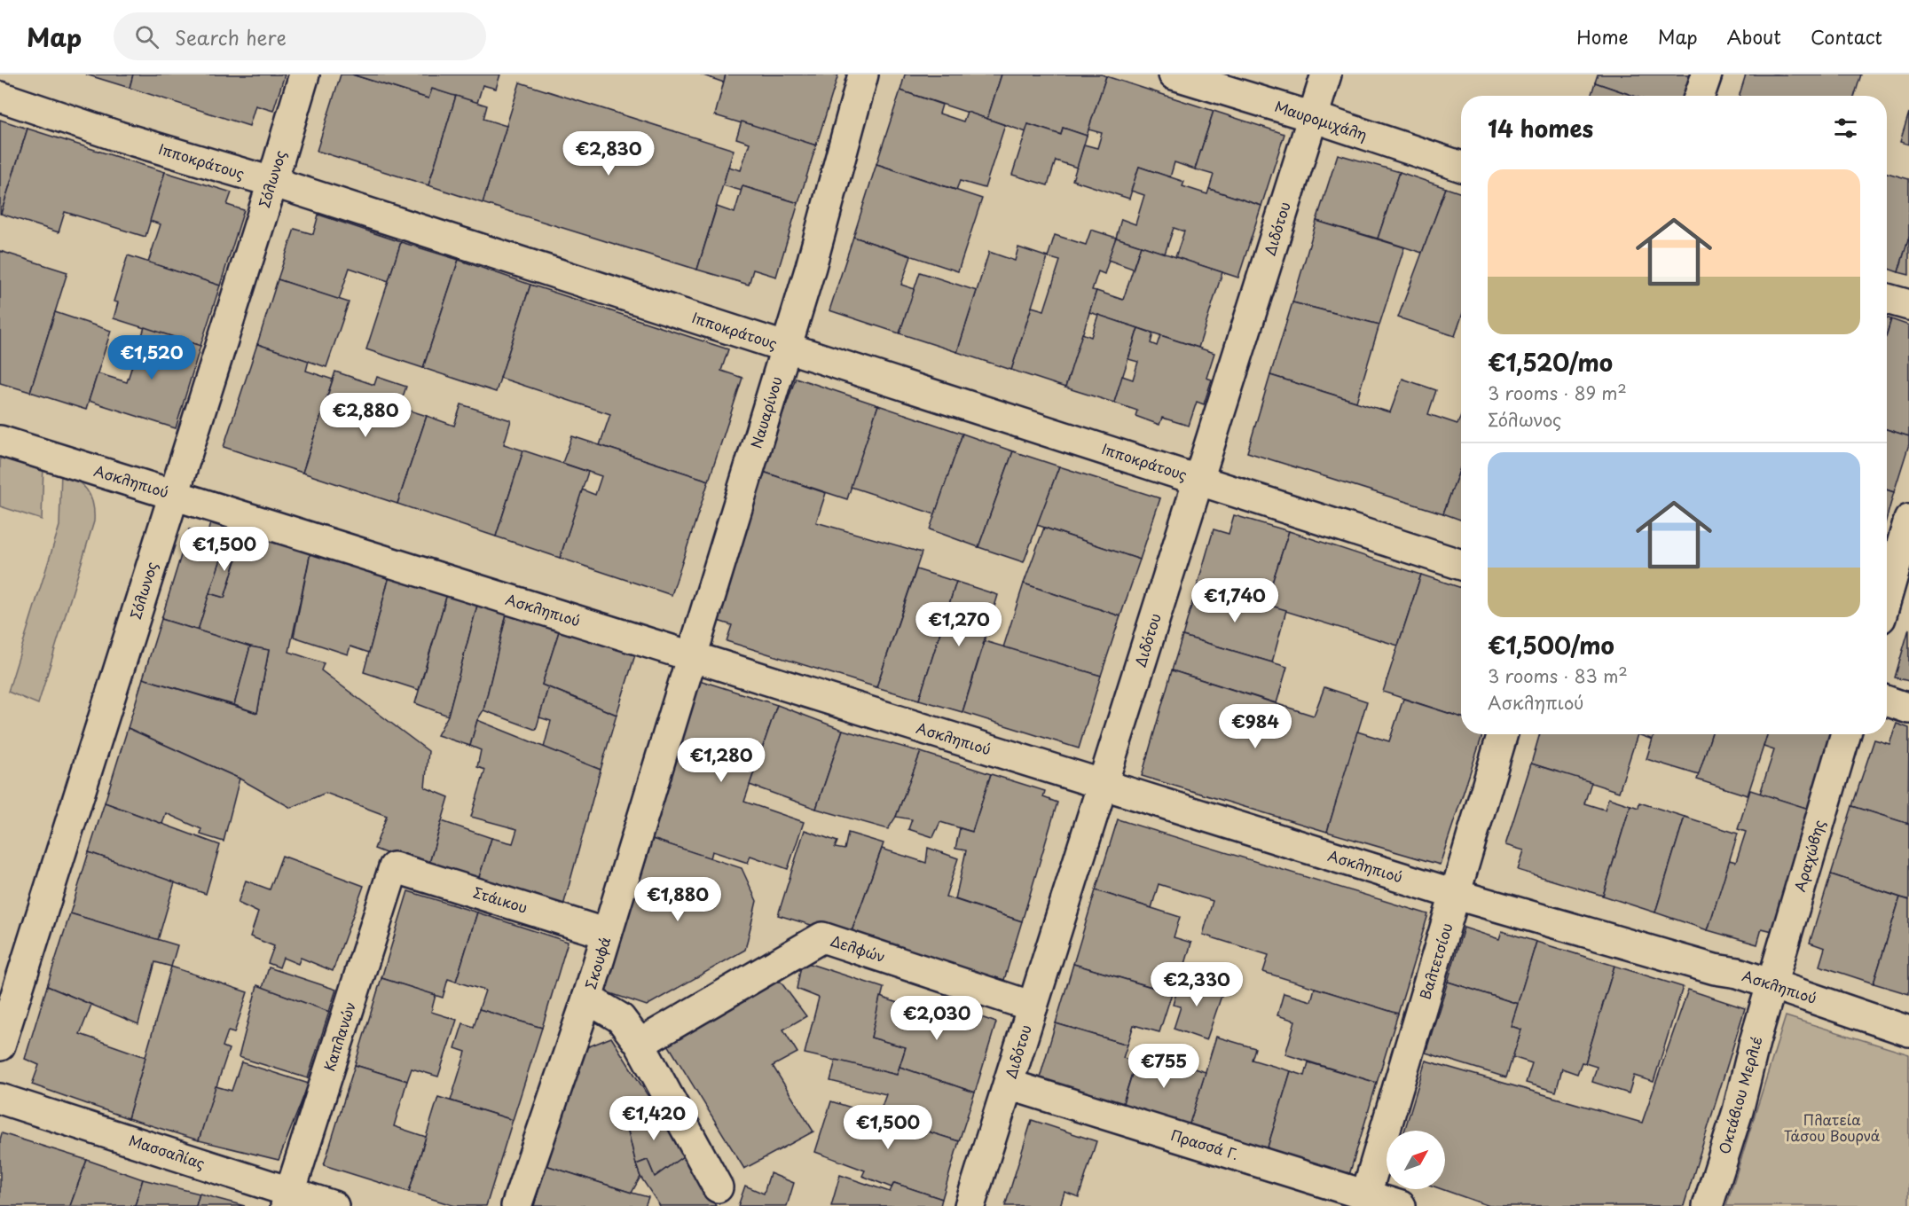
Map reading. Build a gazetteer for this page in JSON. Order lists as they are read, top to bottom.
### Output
{
  "streets": {
    "street": [
      "Μαυρομιχάλη",
      "Ιπποκράτους",
      "Σόλωνος",
      "Διδότου",
      "Ναυαρίνου",
      "Ασκληπιού",
      "Αραχώβης",
      "Στάικου",
      "Δελφών",
      "Βαλτετσίου",
      "Σκουφά",
      "Καπλανών",
      "Οκτάβιου Μερλιέ",
      "Πρασσά Γ.",
      "Μασσαλίας"
    ]
  },
  "crossings": [
    ["Μαυρομιχάλη", "Διδότου"],
    ["Ιπποκράτους", "Σόλωνος"],
    ["Ιπποκράτους", "Διδότου"],
    ["Ιπποκράτους", "Ναυαρίνου"],
    ["Σόλωνος", "Ασκληπιού"],
    ["Διδότου", "Ασκληπιού"],
    ["Διδότου", "Δελφών"],
    ["Διδότου", "Πρασσά Γ."],
    ["Ναυαρίνου", "Ασκληπιού"],
    ["Ναυαρίνου", "Σκουφά"],
    ["Ασκληπιού", "Αραχώβης"],
    ["Ασκληπιού", "Βαλτετσίου"],
    ["Ασκληπιού", "Σκουφά"],
    ["Ασκληπιού", "Οκτάβιου Μερλιέ"],
    ["Αραχώβης", "Οκτάβιου Μερλιέ"],
    ["Στάικου", "Σκουφά"],
    ["Στάικου", "Καπλανών"],
    ["Βαλτετσίου", "Πρασσά Γ."],
    ["Καπλανών", "Μασσαλίας"]
  ],
  "parks": ["Πλατεία Τάσου Βουρνά"],
  "north": "top right",
  "page": {
    "header": "Map",
    "search": "Search here",
    "nav": [
      "Home",
      "Map",
      "About",
      "Contact"
    ],
    "heading": "14 homes",
    "price": [
      "€2,830",
      "€1,520",
      "€2,880",
      "€1,500",
      "€1,740",
      "€1,270",
      "€984",
      "€1,280",
      "€1,880",
      "€2,330",
      "€2,030",
      "€755",
      "€1,420",
      "€1,500"
    ],
    "list": [
      {
        "name": "€1,520/mo",
        "note": "3 rooms · 89 m² · Σόλωνος"
      },
      {
        "name": "€1,500/mo",
        "note": "3 rooms · 83 m² · Ασκληπιού"
      }
    ]
  }
}
